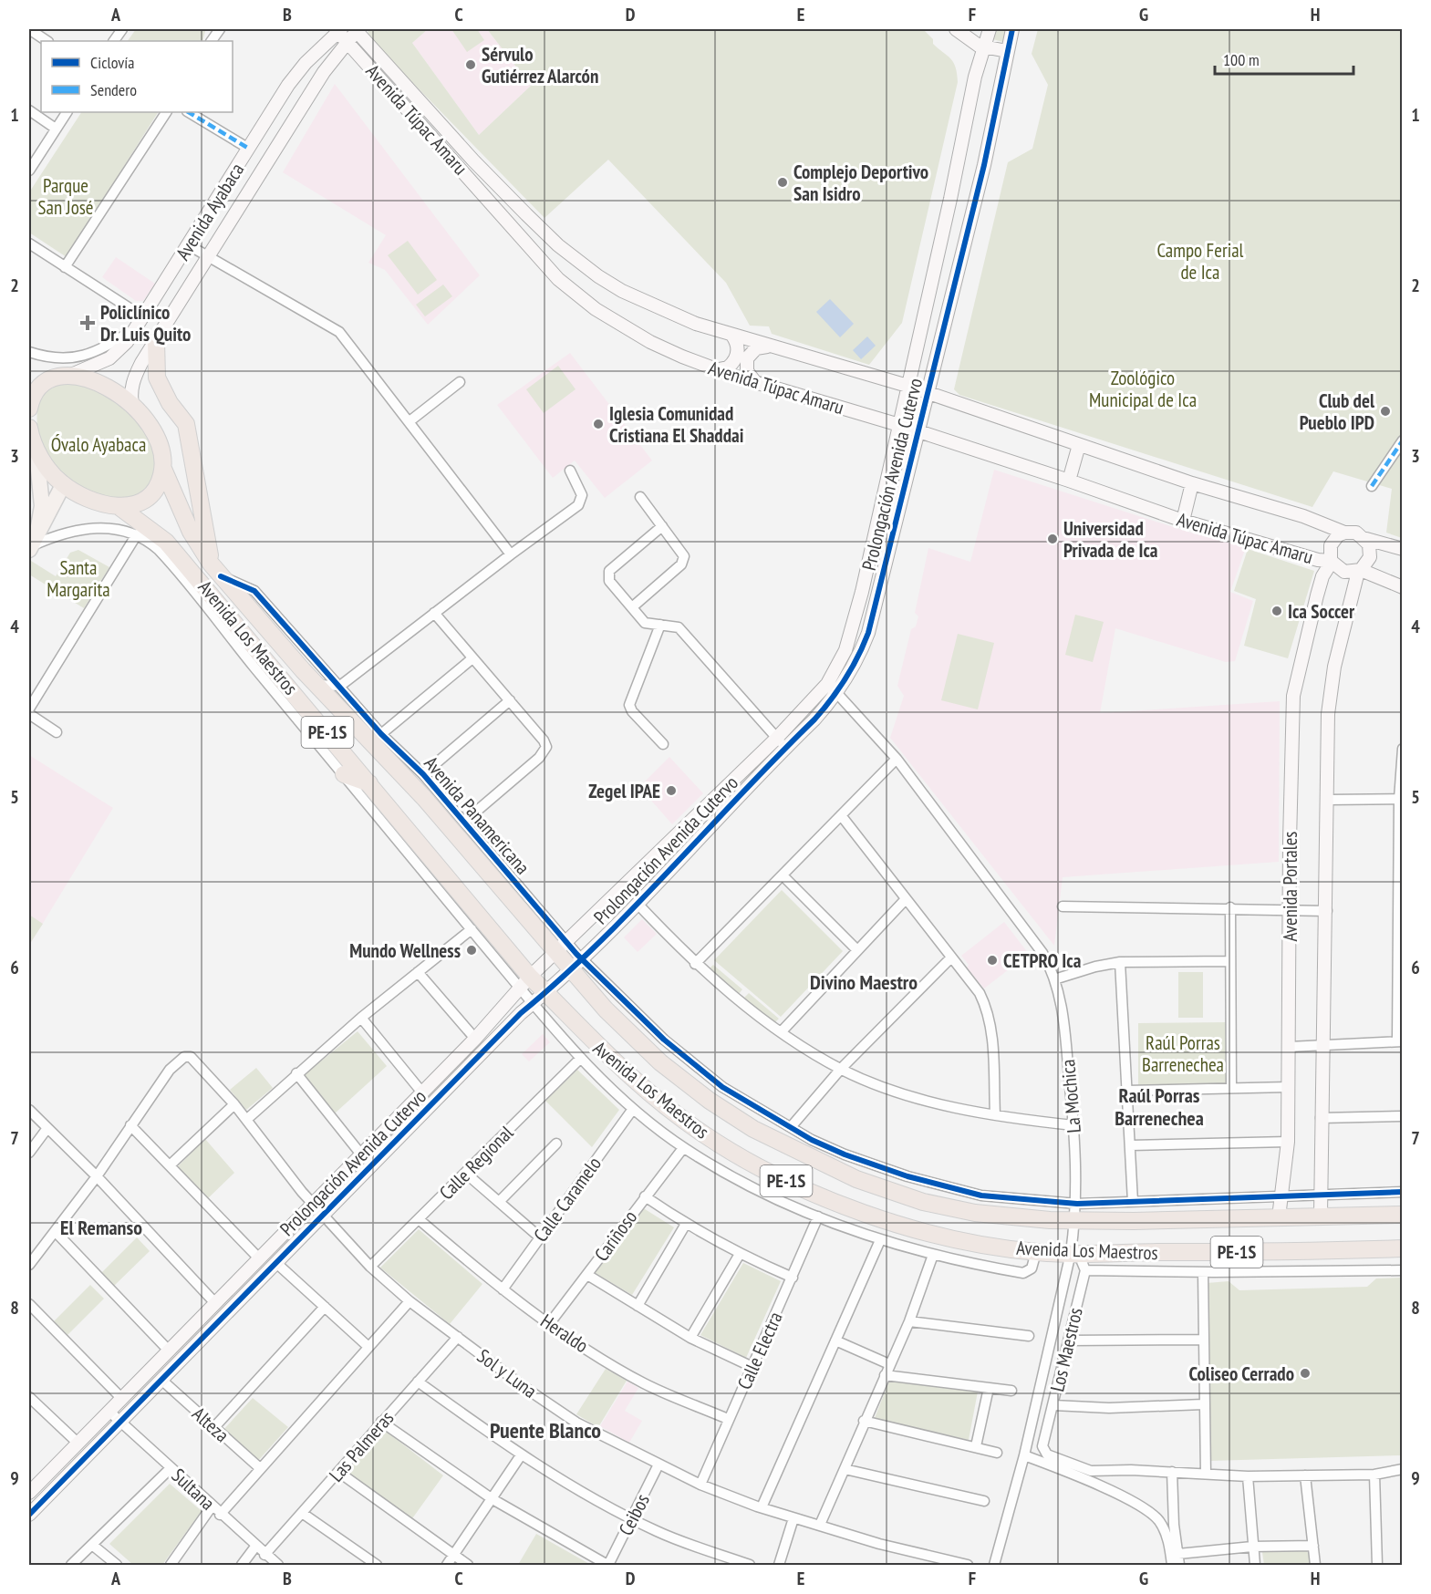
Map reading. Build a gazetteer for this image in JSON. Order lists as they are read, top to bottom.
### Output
{
  "streets": {
    "highway": ["Avenida Los Maestros", "PE-1S"],
    "street": [
      "Avenida Túpac Amaru",
      "Avenida Ayabaca",
      "Prolongación Avenida Cutervo",
      "Avenida Panamericana",
      "Avenida Portales",
      "La Mochica",
      "Calle Regional",
      "Calle Caramelo",
      "Cariñoso",
      "Heraldo",
      "Los Maestros",
      "Calle Electra",
      "Sol y Luna",
      "Alteza",
      "Las Palmeras",
      "Sultana",
      "Ceibos"
    ]
  },
  "crossings": [
    ["Avenida Túpac Amaru", "Avenida Ayabaca"],
    ["Avenida Túpac Amaru", "Prolongación Avenida Cutervo"],
    ["Avenida Túpac Amaru", "Avenida Portales"],
    ["Avenida Ayabaca", "PE-1S"],
    ["Prolongación Avenida Cutervo", "Avenida Los Maestros"],
    ["Prolongación Avenida Cutervo", "Avenida Panamericana"],
    ["Prolongación Avenida Cutervo", "La Mochica"],
    ["Prolongación Avenida Cutervo", "Sol y Luna"],
    ["Prolongación Avenida Cutervo", "Alteza"],
    ["Prolongación Avenida Cutervo", "Sultana"],
    ["Avenida Los Maestros", "PE-1S"],
    ["Avenida Los Maestros", "Avenida Panamericana"],
    ["Avenida Los Maestros", "Avenida Portales"],
    ["Avenida Los Maestros", "La Mochica"],
    ["Calle Regional", "Heraldo"],
    ["Calle Regional", "Sol y Luna"],
    ["Calle Caramelo", "Heraldo"],
    ["Cariñoso", "Heraldo"],
    ["Heraldo", "Calle Electra"],
    ["Calle Electra", "Sol y Luna"],
    ["Sol y Luna", "Las Palmeras"],
    ["Sol y Luna", "Ceibos"],
    ["Las Palmeras", "Sultana"]
  ],
  "districts": [
    "Divino Maestro",
    "Raúl Porras Barrenechea",
    "El Remanso",
    "Puente Blanco"
  ],
  "parks": [
    "Parque San José",
    "Campo Ferial de Ica",
    "Zoológico Municipal de Ica",
    "Óvalo Ayabaca",
    "Santa Margarita",
    "Raúl Porras Barrenechea"
  ],
  "places": {
    "other": [
      "Sérvulo Gutiérrez Alarcón",
      "Complejo Deportivo San Isidro",
      "Club del Pueblo IPD",
      "Iglesia Comunidad Cristiana El Shaddai",
      "Universidad Privada de Ica",
      "Ica Soccer",
      "Zegel IPAE",
      "Mundo Wellness",
      "CETPRO Ica",
      "Coliseo Cerrado"
    ],
    "health": ["Policlínico Dr. Luis Quito"]
  },
  "legend": ["Ciclovía", "Sendero"],
  "scale_bar": "100 m",
  "grid": {
    "columns": [
      "A",
      "B",
      "C",
      "D",
      "E",
      "F",
      "G",
      "H"
    ],
    "rows": [
      "1",
      "2",
      "3",
      "4",
      "5",
      "6",
      "7",
      "8",
      "9"
    ]
  }
}
